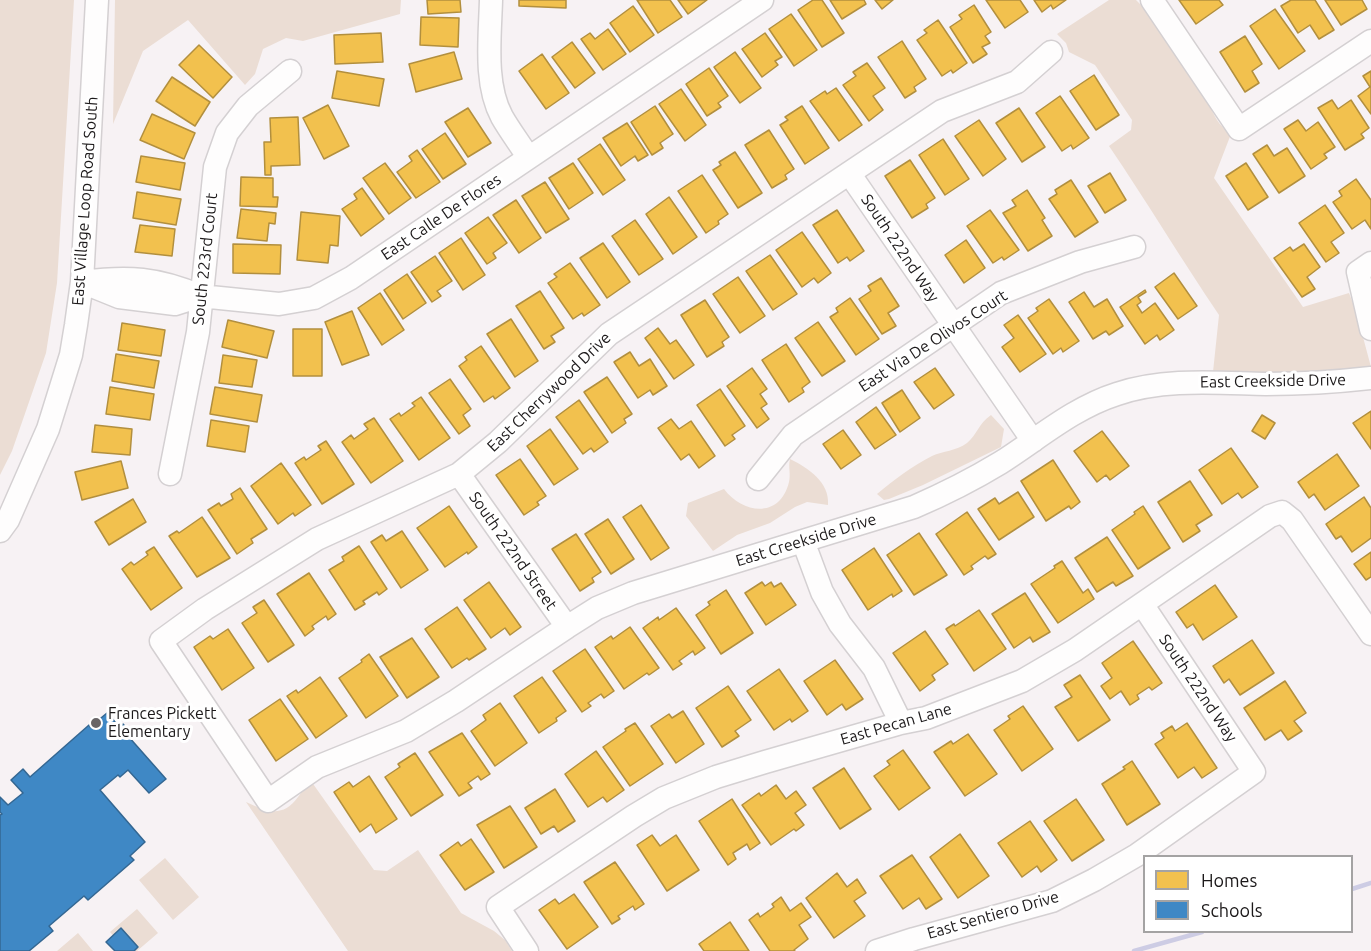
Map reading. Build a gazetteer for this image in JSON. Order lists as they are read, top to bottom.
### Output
{
  "streets": {
    "street": [
      "East Village Loop Road South",
      "East Calle De Flores",
      "South 222nd Way",
      "South 223rd Court",
      "East Via De Olivos Court",
      "East Creekside Drive",
      "East Cherrywood Drive",
      "South 222nd Street",
      "East Pecan Lane",
      "East Sentiero Drive"
    ]
  },
  "crossings": [
    ["East Calle De Flores", "South 223rd Court"],
    ["South 222nd Way", "East Via De Olivos Court"],
    ["South 222nd Way", "East Creekside Drive"],
    ["South 222nd Way", "East Cherrywood Drive"],
    ["South 222nd Way", "East Pecan Lane"],
    ["South 222nd Way", "East Sentiero Drive"],
    ["East Creekside Drive", "East Cherrywood Drive"],
    ["East Creekside Drive", "South 222nd Street"],
    ["East Cherrywood Drive", "South 222nd Street"]
  ],
  "places": ["Frances Pickett Elementary"],
  "legend": ["Homes", "Schools"]
}
